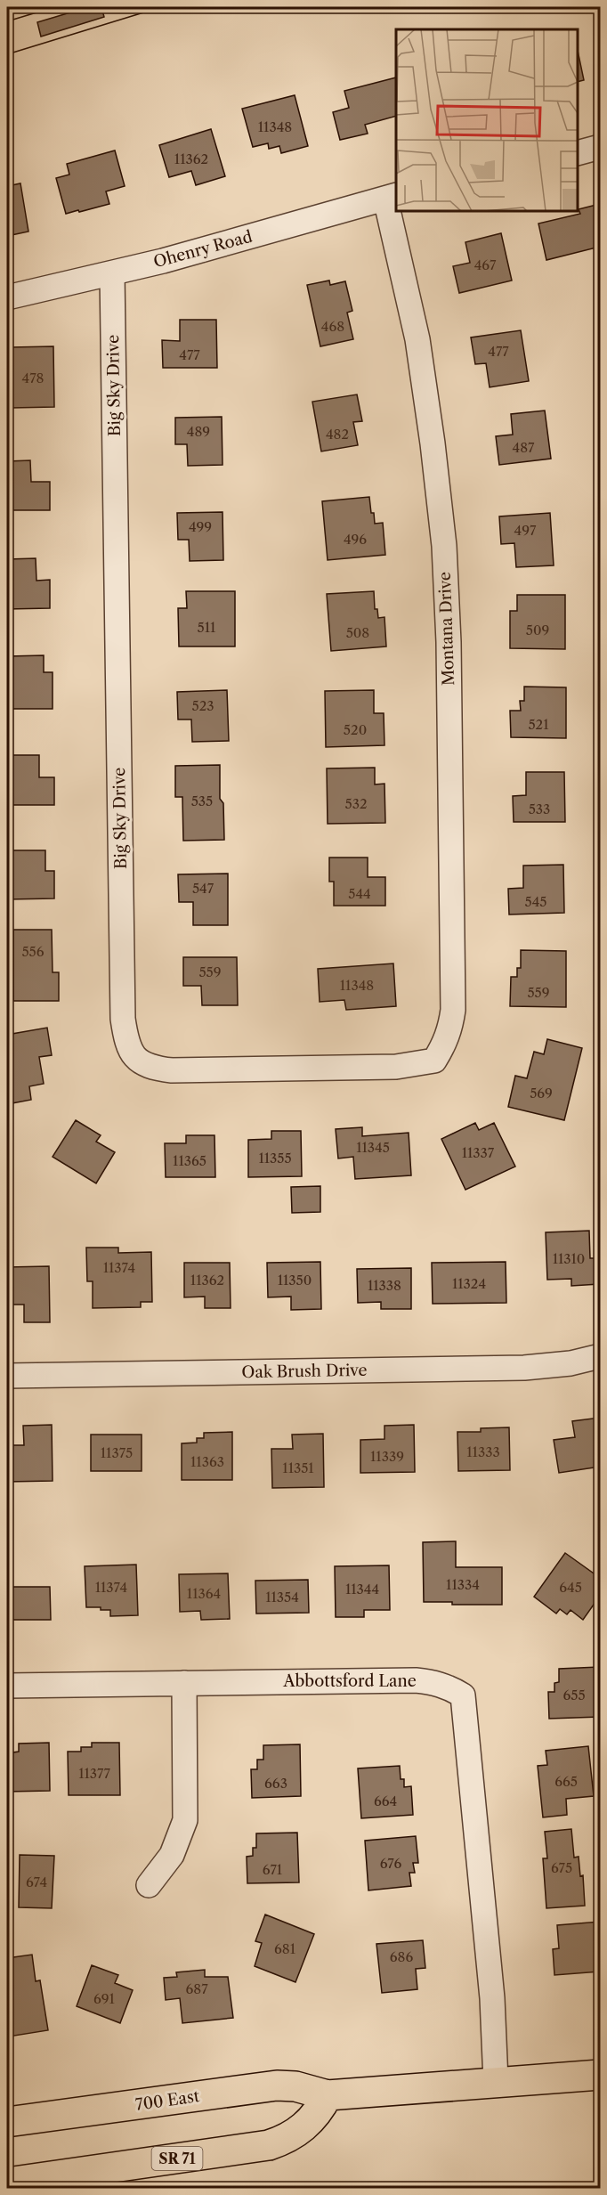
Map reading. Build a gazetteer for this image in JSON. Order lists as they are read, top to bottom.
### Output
{
  "streets": {
    "main road": ["700 East", "SR 71"],
    "street": [
      "Ohenry Road",
      "Big Sky Drive",
      "Montana Drive",
      "Oak Brush Drive",
      "Abbottsford Lane"
    ]
  },
  "crossings": [
    ["Ohenry Road", "Big Sky Drive"],
    ["Ohenry Road", "Montana Drive"],
    ["Big Sky Drive", "Montana Drive"],
    ["Abbottsford Lane", "700 East"],
    ["700 East", "SR 71"]
  ],
  "house_numbers": [
    "11348",
    "11362",
    "467",
    "468",
    "477",
    "477",
    "478",
    "489",
    "482",
    "487",
    "499",
    "497",
    "496",
    "511",
    "509",
    "508",
    "523",
    "521",
    "520",
    "535",
    "532",
    "533",
    "547",
    "544",
    "545",
    "556",
    "559",
    "11348",
    "559",
    "569",
    "11345",
    "11337",
    "11355",
    "11365",
    "11310",
    "11374",
    "11362",
    "11350",
    "11324",
    "11338",
    "11333",
    "11375",
    "11339",
    "11363",
    "11351",
    "11334",
    "11374",
    "645",
    "11344",
    "11364",
    "11354",
    "655",
    "11377",
    "665",
    "663",
    "664",
    "676",
    "675",
    "671",
    "674",
    "681",
    "686",
    "687",
    "691"
  ]
}
